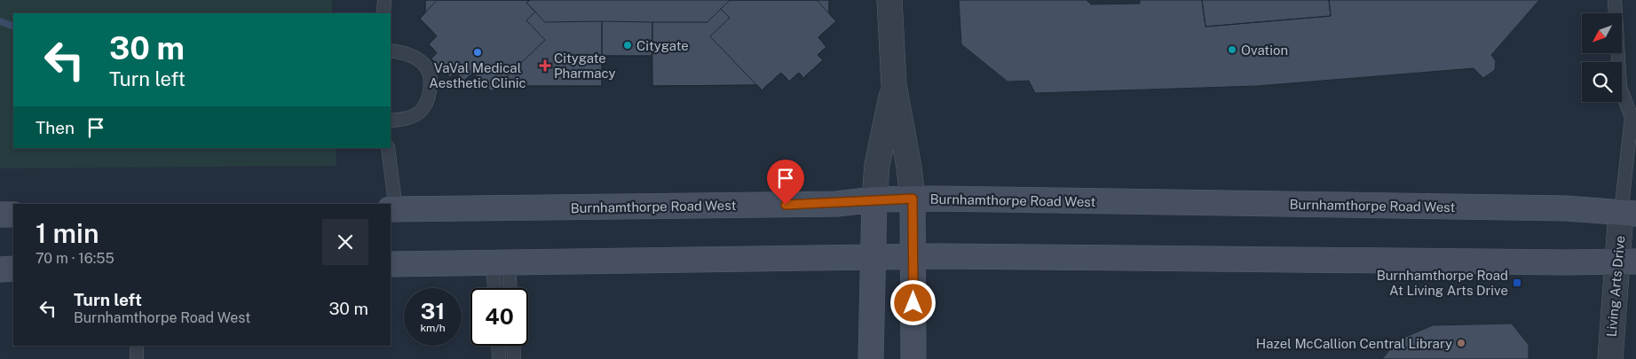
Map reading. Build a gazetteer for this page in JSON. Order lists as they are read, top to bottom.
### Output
{
  "streets": {
    "main road": ["Burnhamthorpe Road West"],
    "street": ["Living Arts Drive"]
  },
  "crossings": [
    ["Burnhamthorpe Road West", "Living Arts Drive"]
  ],
  "places": {
    "other": [
      "Citygate",
      "Ovation",
      "VaVal Medical Aesthetic Clinic",
      "Hazel McCallion Central Library"
    ],
    "health": ["Citygate Pharmacy"],
    "transit": ["Burnhamthorpe Road At Living Arts Drive"]
  },
  "north": "bottom left",
  "page": {
    "turn": ["30 m", "Turn left"],
    "then": "Then",
    "heading": ["1 min", "70 m · 16:55"],
    "list": [
      {
        "name": "Turn left",
        "note": "Burnhamthorpe Road West",
        "value": "30 m"
      }
    ],
    "speed": "31 km/h",
    "limit": "40"
  }
}
